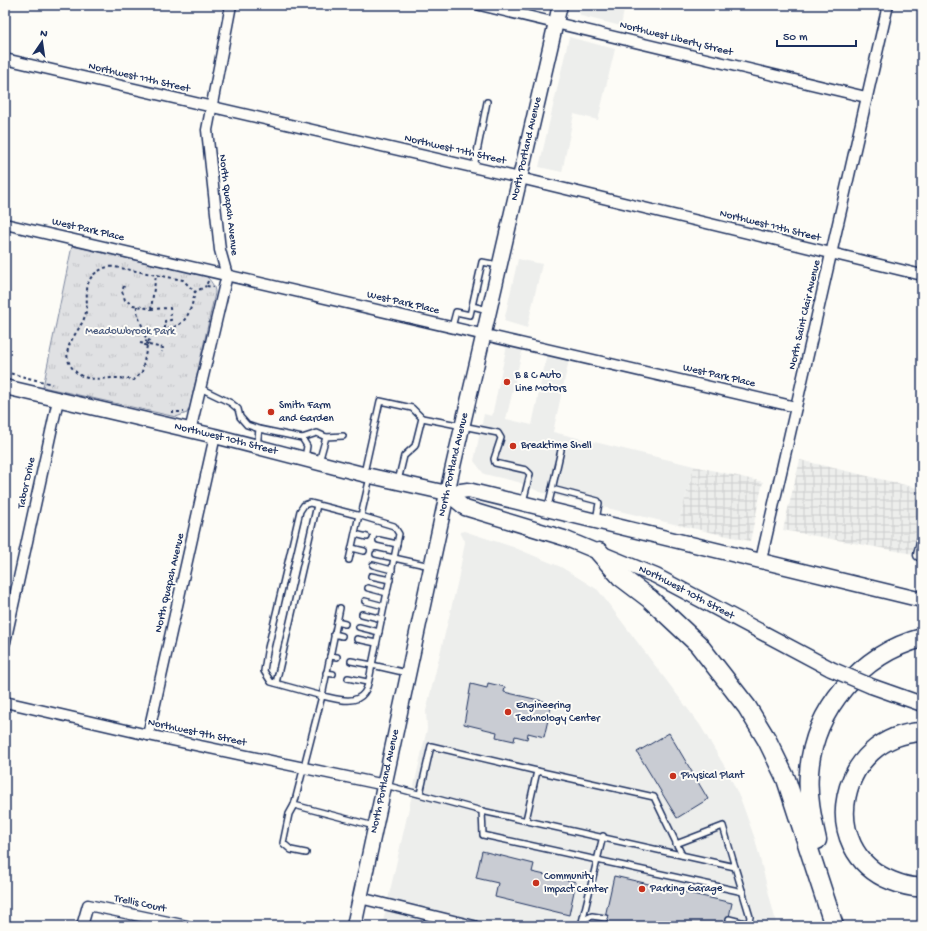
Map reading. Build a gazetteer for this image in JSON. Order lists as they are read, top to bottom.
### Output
{
  "streets": {
    "main road": ["North Portland Avenue", "Northwest 10th Street"],
    "street": [
      "Northwest Liberty Street",
      "Northwest 11th Street",
      "North Quapah Avenue",
      "West Park Place",
      "North Saint Clair Avenue",
      "Tabor Drive",
      "Northwest 9th Street",
      "Trellis Court"
    ]
  },
  "crossings": [
    ["Northwest Liberty Street", "North Portland Avenue"],
    ["Northwest Liberty Street", "North Saint Clair Avenue"],
    ["Northwest 11th Street", "North Portland Avenue"],
    ["Northwest 11th Street", "North Quapah Avenue"],
    ["Northwest 11th Street", "North Saint Clair Avenue"],
    ["North Portland Avenue", "West Park Place"],
    ["North Portland Avenue", "Northwest 10th Street"],
    ["North Portland Avenue", "Northwest 9th Street"],
    ["North Quapah Avenue", "West Park Place"],
    ["North Quapah Avenue", "Northwest 10th Street"],
    ["North Quapah Avenue", "Northwest 9th Street"],
    ["West Park Place", "North Saint Clair Avenue"],
    ["North Saint Clair Avenue", "Northwest 10th Street"],
    ["Northwest 10th Street", "Tabor Drive"]
  ],
  "parks": ["Meadowbrook Park"],
  "places": [
    "B & C Auto Line Motors",
    "Smith Farm and Garden",
    "Breaktime Shell",
    "Engineering Technology Center",
    "Physical Plant",
    "Community Impact Center",
    "Parking Garage"
  ],
  "scale_bar": "50 m",
  "north": "top"
}
